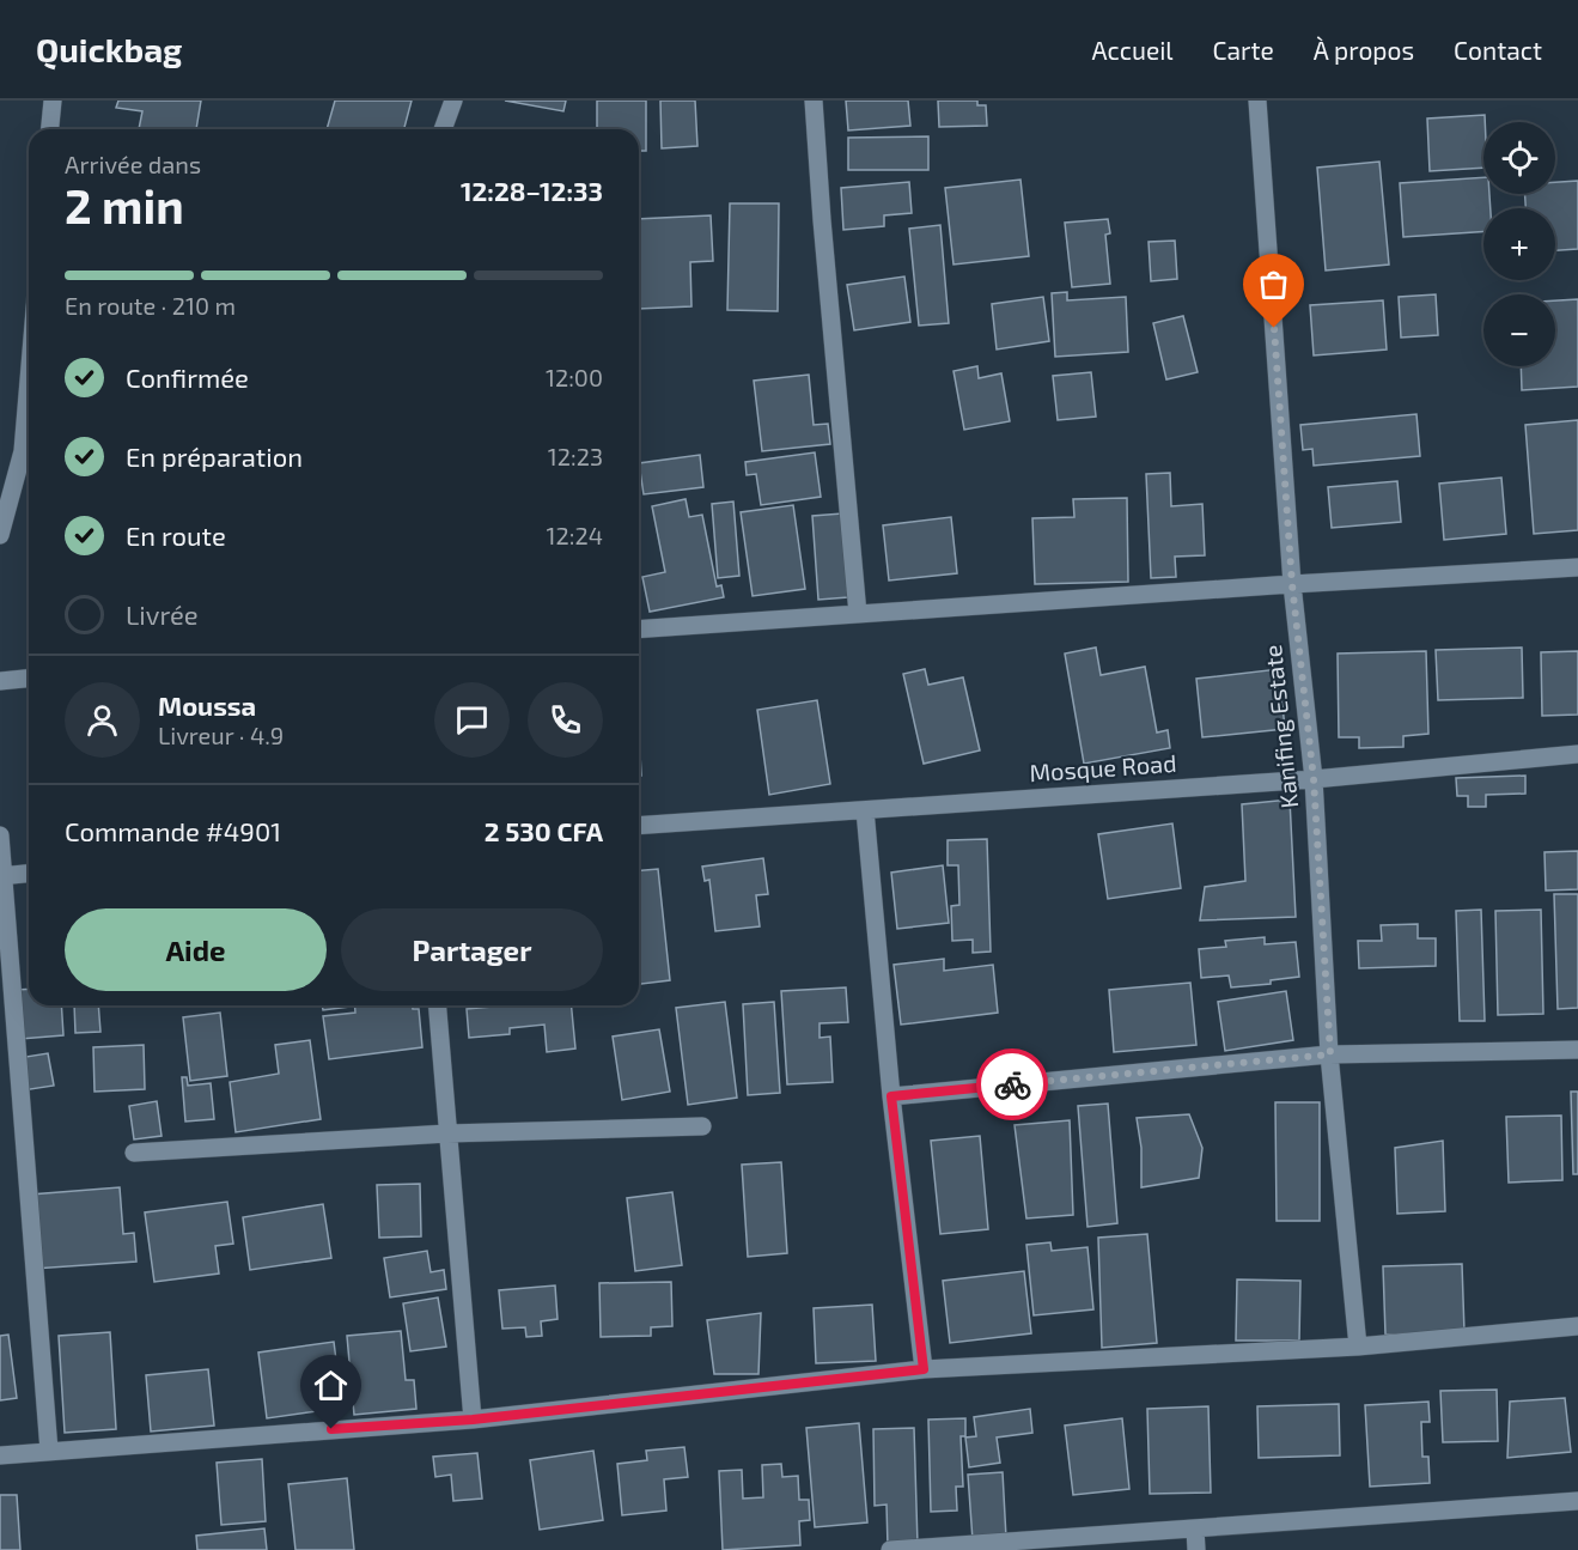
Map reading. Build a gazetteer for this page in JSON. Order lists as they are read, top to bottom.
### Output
{
  "streets": {
    "street": ["Kanifing Estate", "Mosque Road"]
  },
  "crossings": [
    ["Kanifing Estate", "Mosque Road"]
  ],
  "page": {
    "header": "Quickbag",
    "nav": [
      "Accueil",
      "Carte",
      "À propos",
      "Contact"
    ],
    "map_buttons": ["+", "−"],
    "heading": ["2 min", "Arrivée dans", "12:28–12:33"],
    "panel": [
      "Moussa",
      "Livreur · 4.9",
      "Commande #4901",
      "2 530 CFA"
    ],
    "bar": "En route · 210 m",
    "list": [
      ["Confirmée", "12:00"],
      ["En préparation", "12:23"],
      ["En route", "12:24"],
      "Livrée"
    ],
    "buttons": ["Aide", "Partager"]
  }
}
